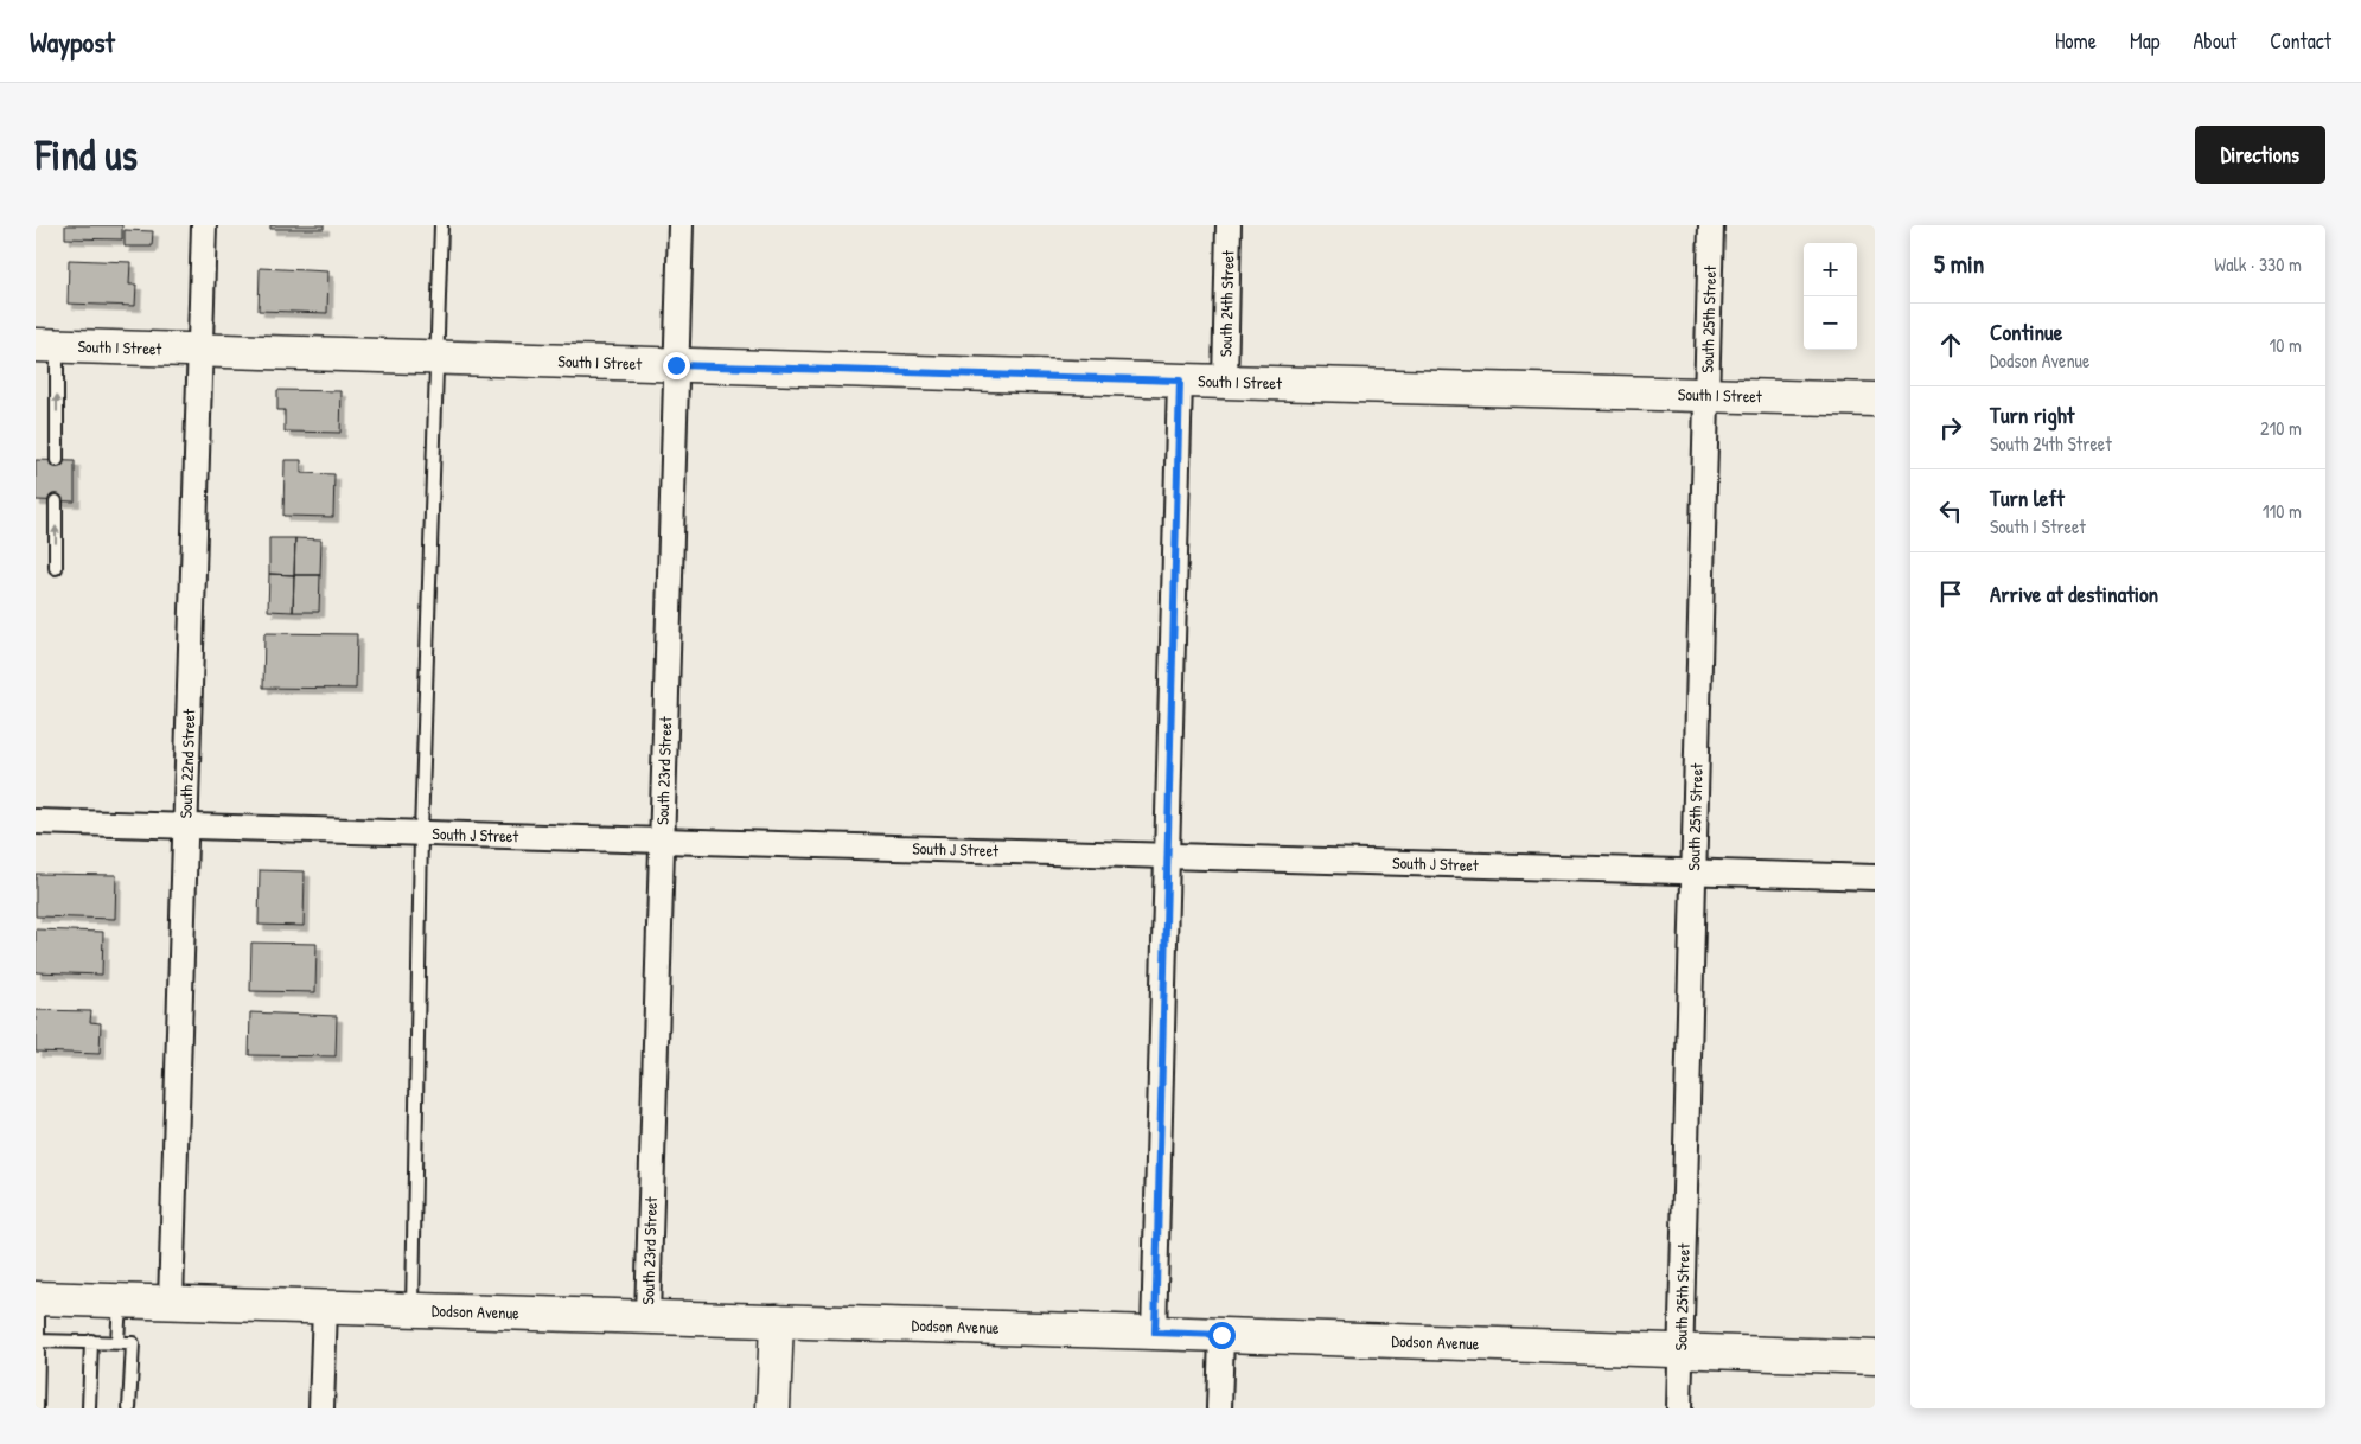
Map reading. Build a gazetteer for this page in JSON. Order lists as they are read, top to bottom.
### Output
{
  "streets": {
    "street": [
      "South 24th Street",
      "South 25th Street",
      "South I Street",
      "South 22nd Street",
      "South 23rd Street",
      "South J Street",
      "Dodson Avenue"
    ]
  },
  "crossings": [
    ["South 24th Street", "South I Street"],
    ["South 25th Street", "South I Street"],
    ["South 25th Street", "South J Street"],
    ["South 25th Street", "Dodson Avenue"],
    ["South I Street", "South 22nd Street"],
    ["South I Street", "South 23rd Street"],
    ["South 22nd Street", "South J Street"],
    ["South 22nd Street", "Dodson Avenue"],
    ["South 23rd Street", "South J Street"],
    ["South 23rd Street", "Dodson Avenue"]
  ],
  "page": {
    "header": "Waypost",
    "nav": [
      "Home",
      "Map",
      "About",
      "Contact"
    ],
    "buttons": "Directions",
    "title": "Find us",
    "heading": ["5 min", "Walk · 330 m"],
    "map_buttons": ["+", "−"],
    "list": [
      ["Continue", "Dodson Avenue", "10 m"],
      ["Turn right", "South 24th Street", "210 m"],
      ["Turn left", "South I Street", "110 m"],
      "Arrive at destination"
    ]
  }
}
